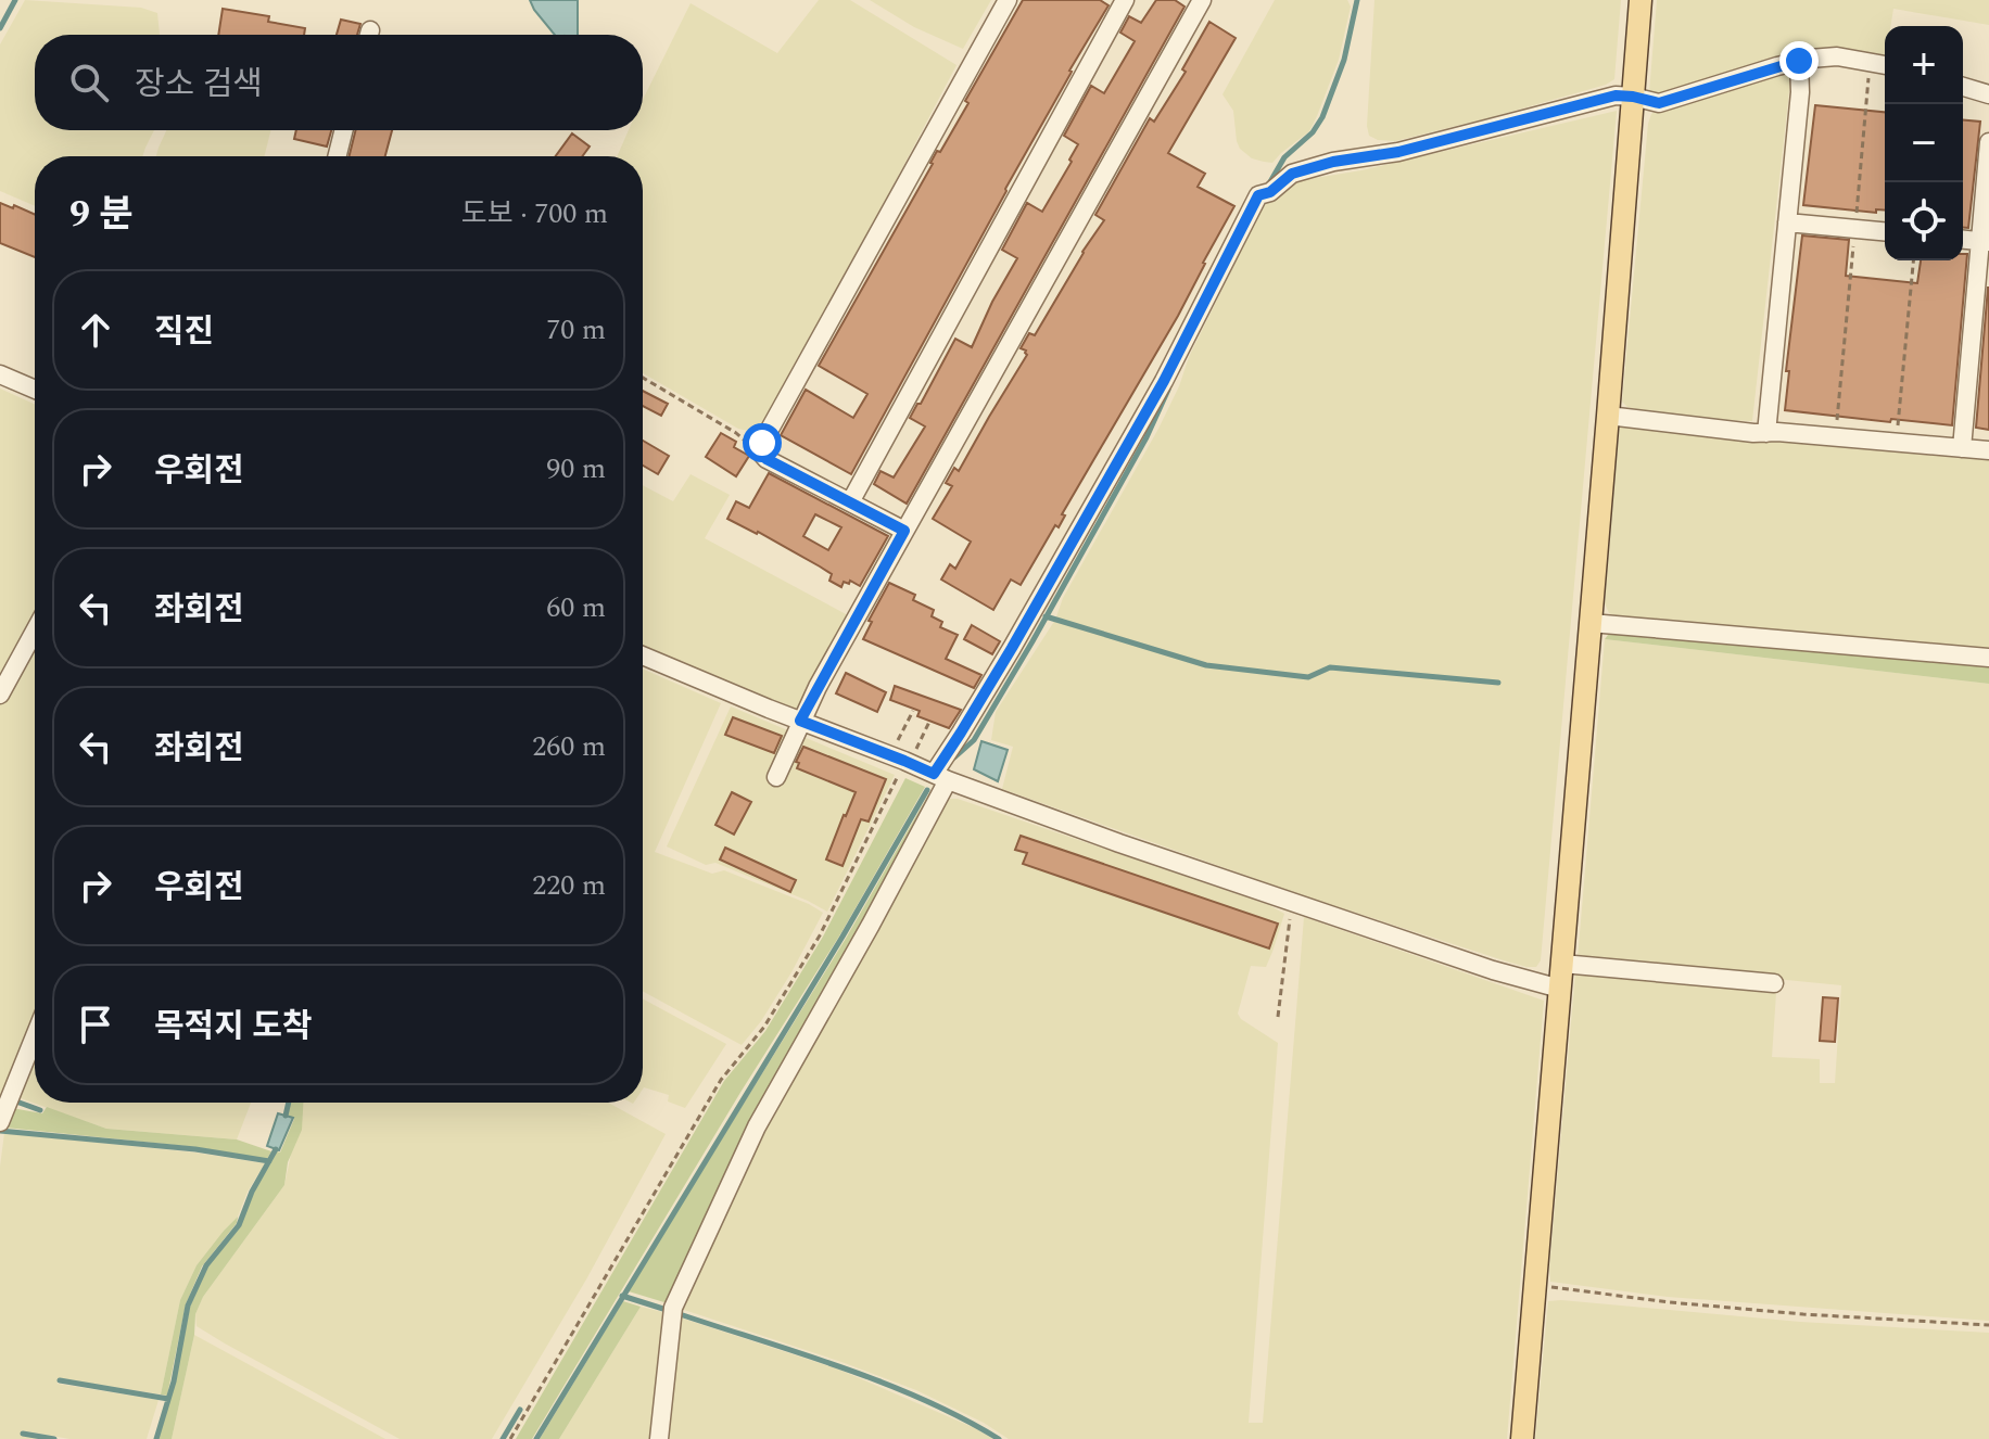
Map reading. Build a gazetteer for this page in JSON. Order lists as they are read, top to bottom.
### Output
{
  "page": {
    "map_buttons": ["+", "−"],
    "search": "장소 검색",
    "heading": ["9 분", "도보 · 700 m"],
    "list": [
      ["직진", "70 m"],
      ["우회전", "90 m"],
      ["좌회전", "60 m"],
      ["좌회전", "260 m"],
      ["우회전", "220 m"],
      "목적지 도착"
    ]
  }
}
